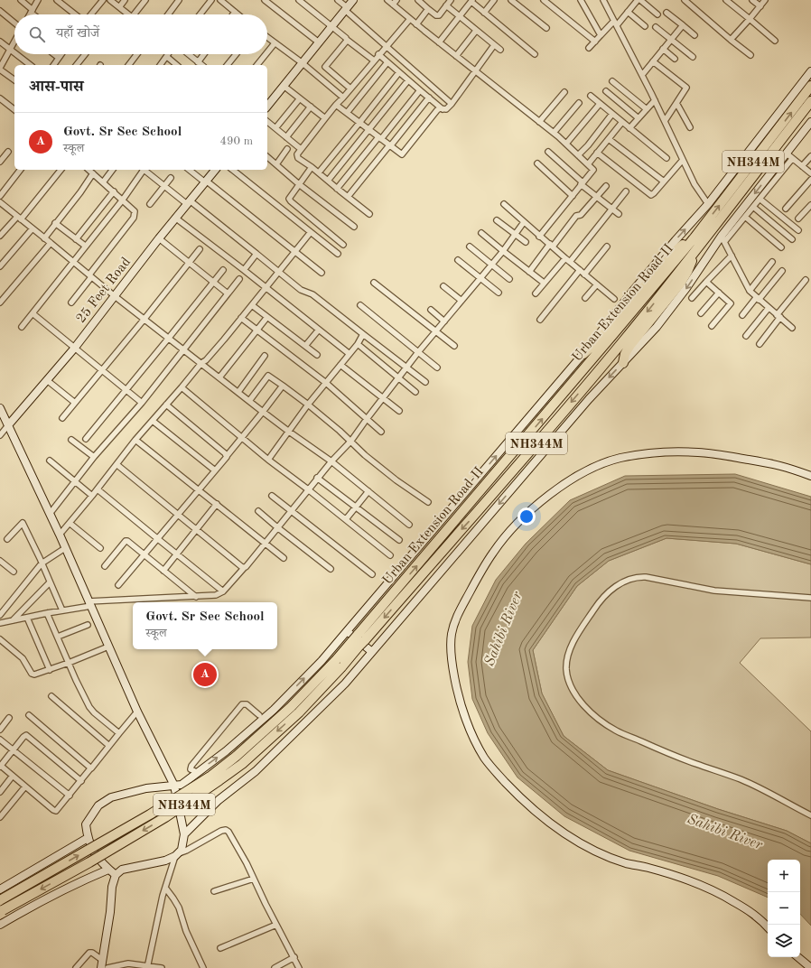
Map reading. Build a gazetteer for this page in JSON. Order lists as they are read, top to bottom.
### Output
{
  "streets": {
    "highway": ["NH344M", "Urban Extension Road-II"],
    "street": ["25 Feet Road"]
  },
  "water": ["Sahibi River"],
  "page": {
    "search": "यहाँ खोजें",
    "heading": "आस-पास",
    "list": [
      {
        "mark": "A",
        "name": "Govt. Sr Sec School",
        "note": "स्कूल",
        "value": "490 m"
      }
    ],
    "popup": ["Govt. Sr Sec School", "स्कूल"],
    "pins": "A",
    "map_buttons": ["+", "−"]
  }
}
